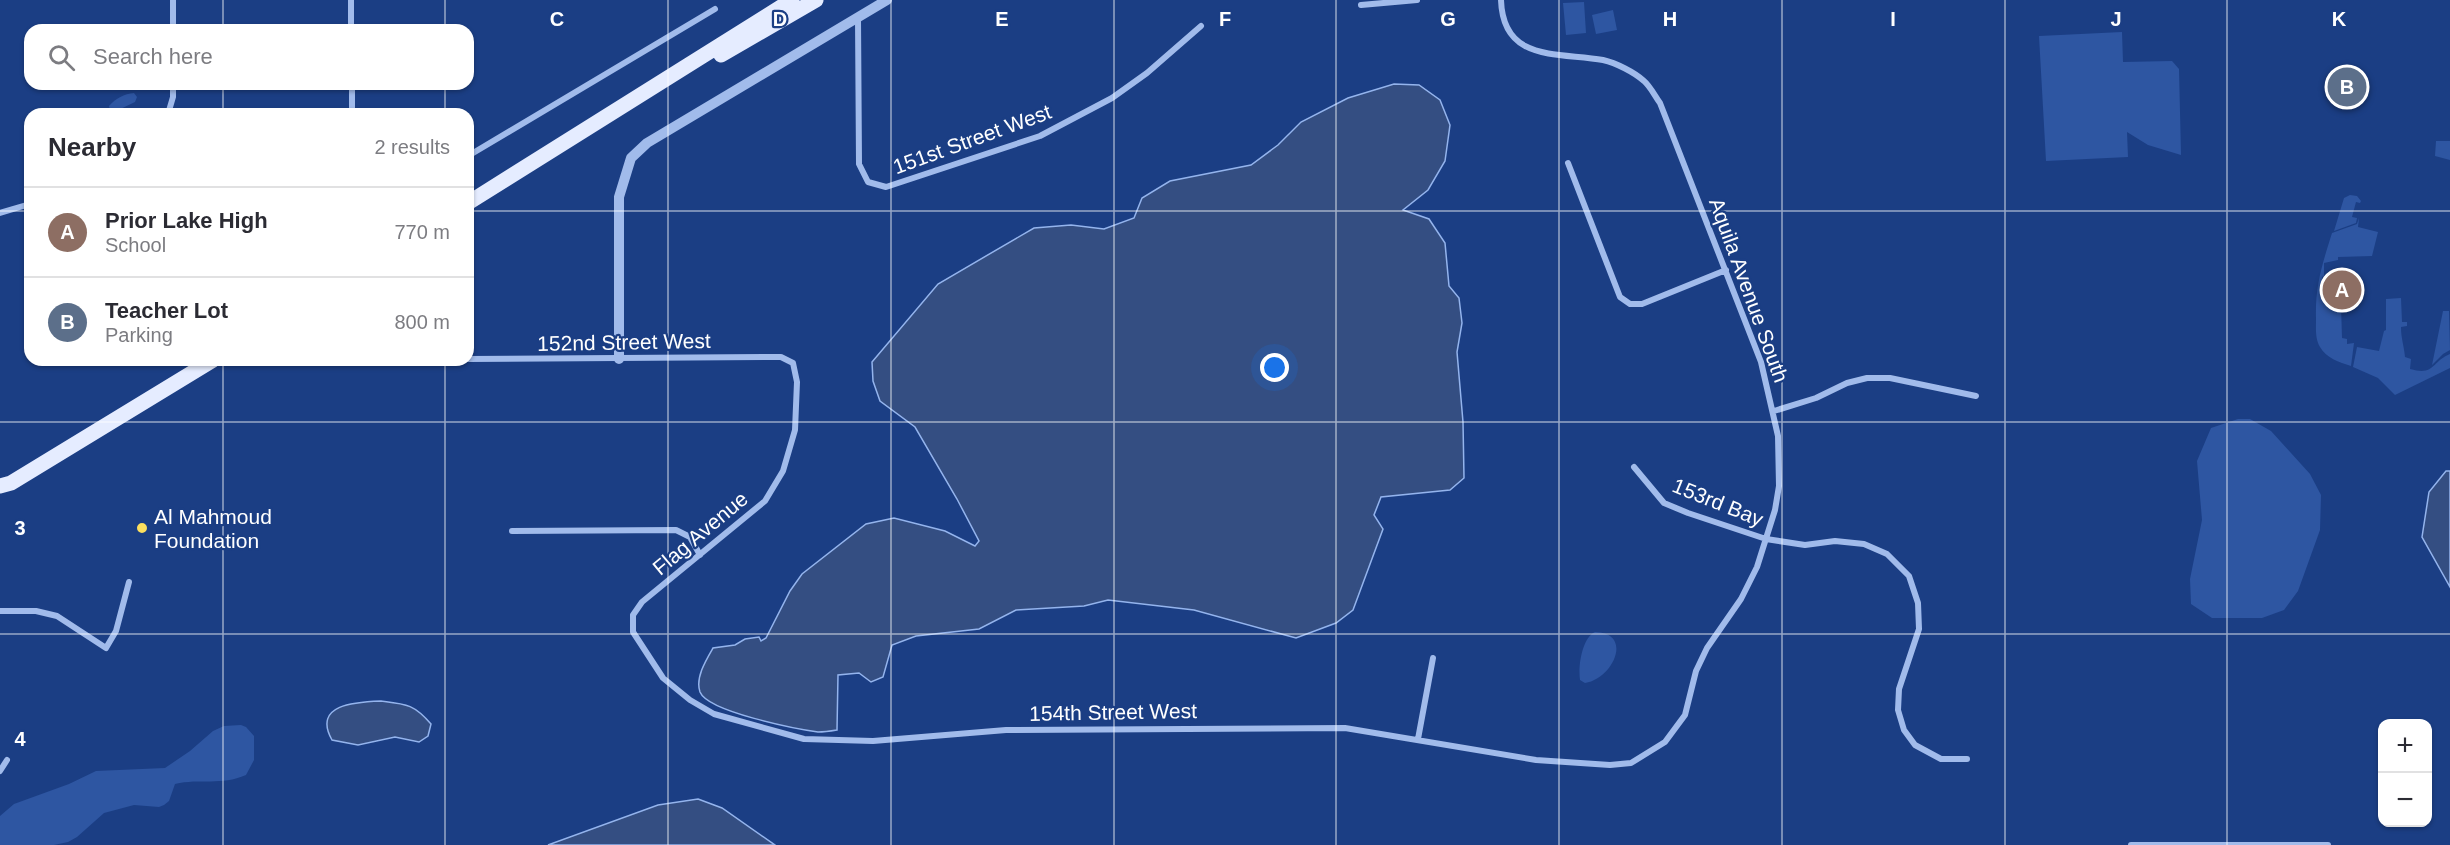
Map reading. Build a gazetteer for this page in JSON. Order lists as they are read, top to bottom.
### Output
{
  "streets": {
    "street": [
      "151st Street West",
      "Aquila Avenue South",
      "152nd Street West",
      "153rd Bay",
      "Flag Avenue",
      "154th Street West"
    ]
  },
  "crossings": [
    ["Aquila Avenue South", "153rd Bay"],
    ["Aquila Avenue South", "154th Street West"],
    ["152nd Street West", "Flag Avenue"],
    ["Flag Avenue", "154th Street West"]
  ],
  "places": ["Al Mahmoud Foundation"],
  "page": {
    "search": "Search here",
    "pins": ["B", "A"],
    "heading": ["Nearby", "2 results"],
    "list": [
      {
        "mark": "A",
        "name": "Prior Lake High",
        "note": "School",
        "value": "770 m"
      },
      {
        "mark": "B",
        "name": "Teacher Lot",
        "note": "Parking",
        "value": "800 m"
      }
    ],
    "map_buttons": ["+", "−"]
  },
  "grid": {
    "columns": [
      "C",
      "D",
      "E",
      "F",
      "G",
      "H",
      "I",
      "J",
      "K"
    ],
    "rows": ["3", "4"]
  }
}
